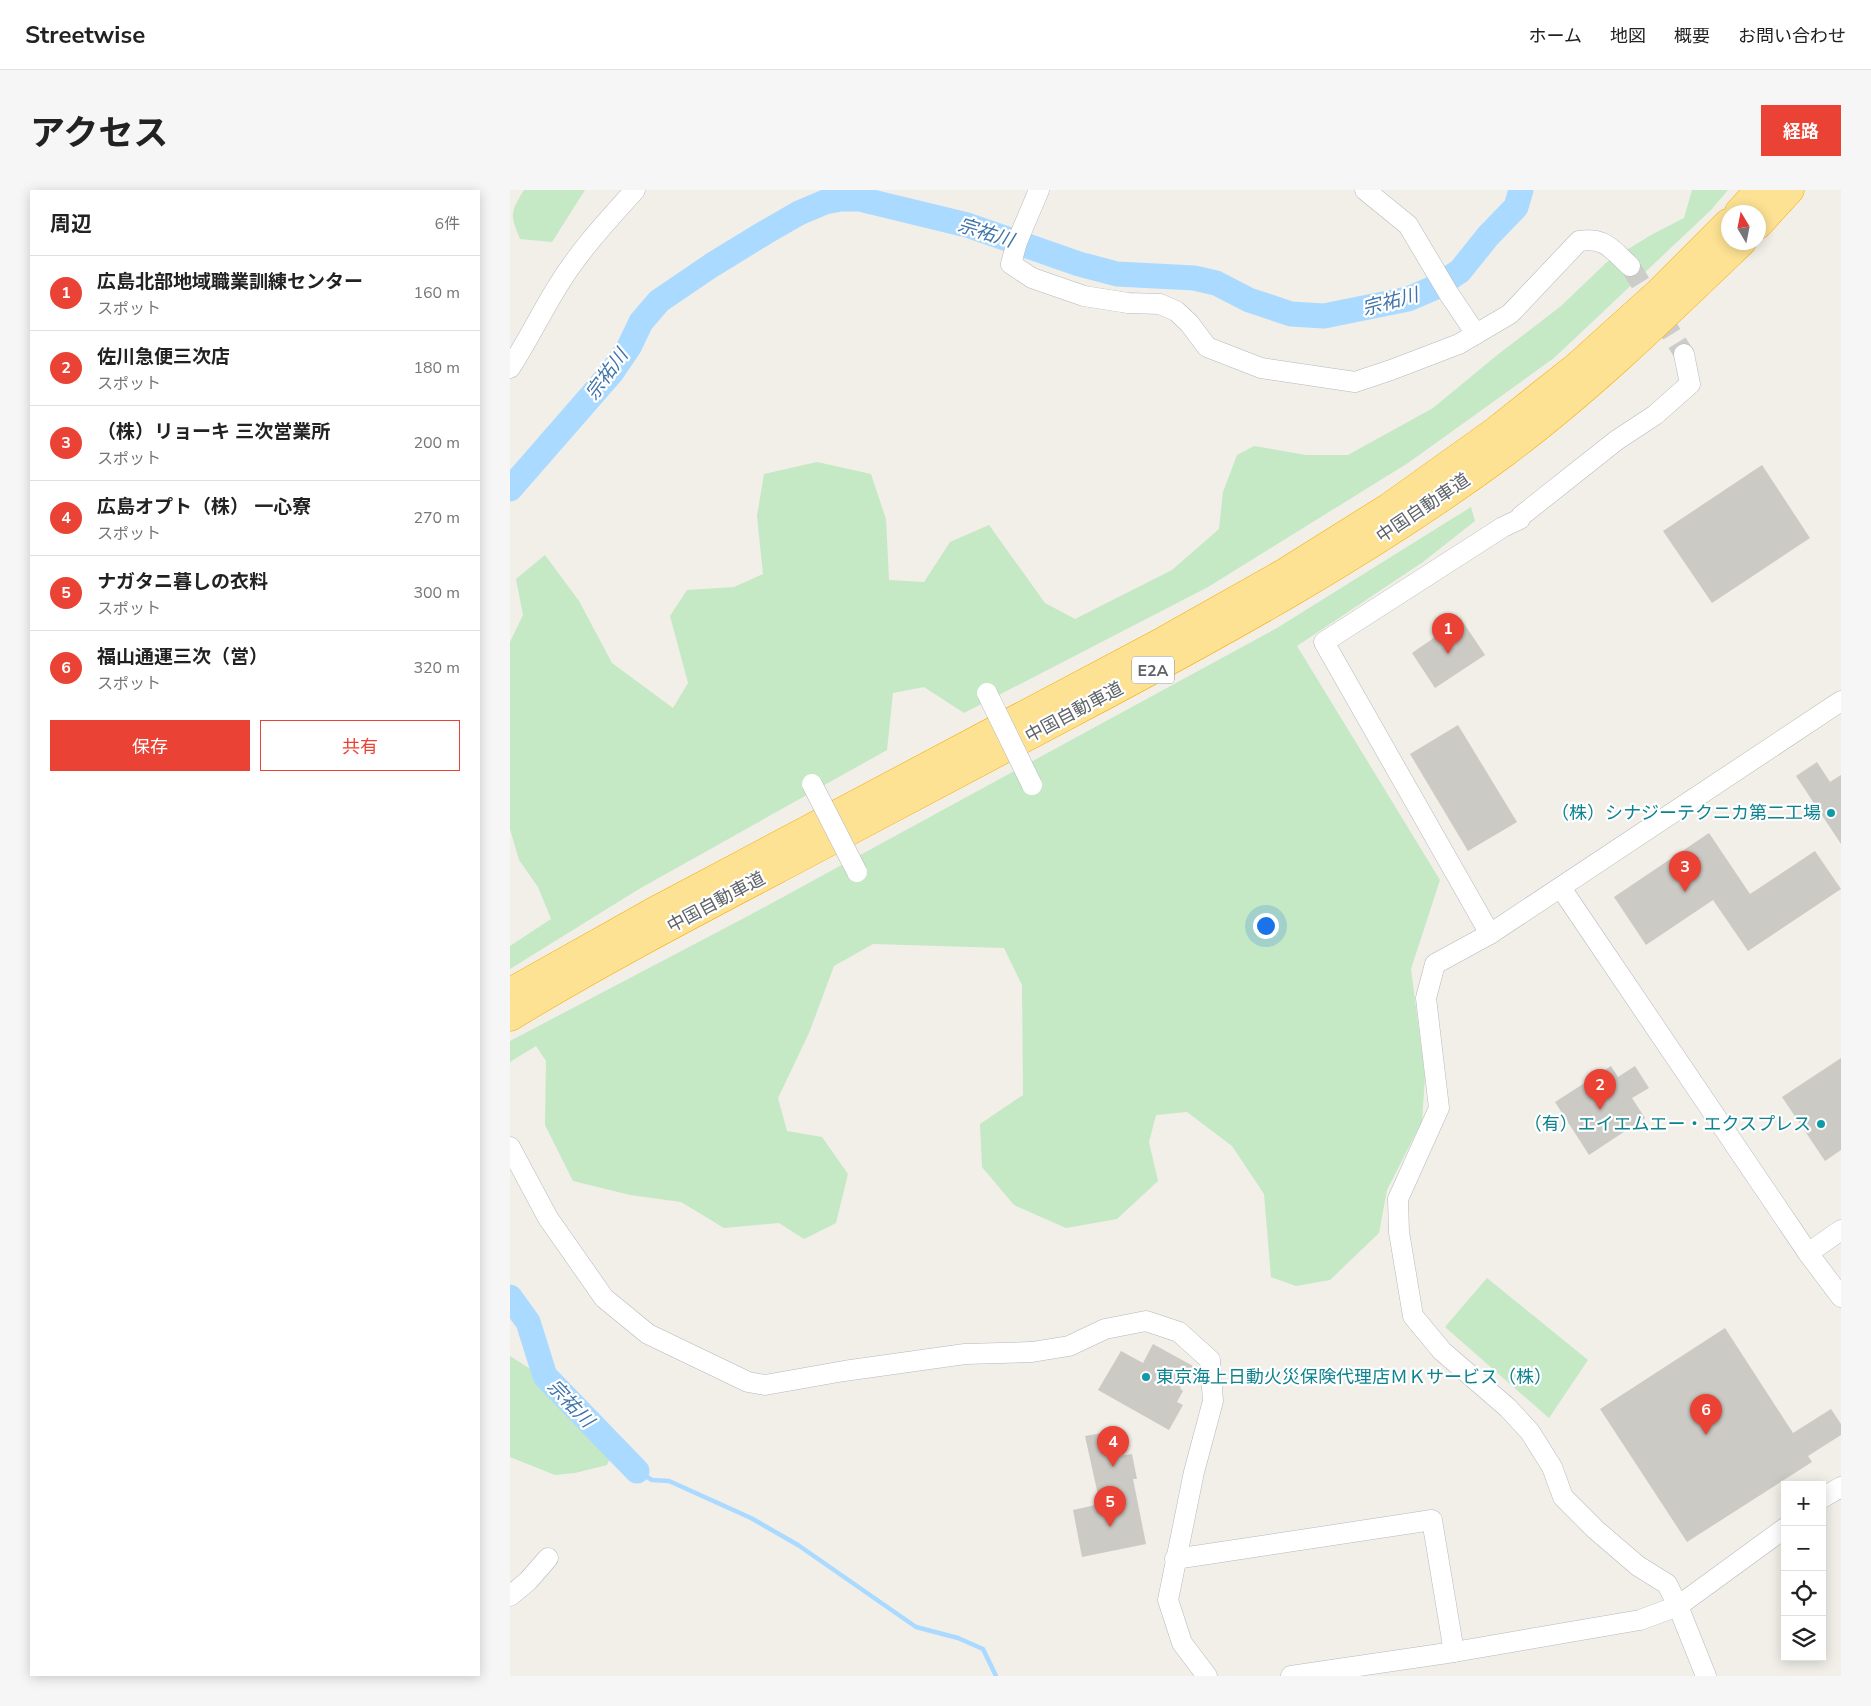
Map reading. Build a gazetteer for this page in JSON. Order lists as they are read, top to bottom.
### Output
{
  "streets": {
    "highway": ["中国自動車道", "E2A"]
  },
  "water": ["宗祐川"],
  "places": ["（株）シナジーテクニカ第二工場", "（有）エイエムエー・エクスプレス", "東京海上日動火災保険代理店ＭＫサービス（株）"],
  "north": "top",
  "page": {
    "header": "Streetwise",
    "nav": [
      "ホーム",
      "地図",
      "概要",
      "お問い合わせ"
    ],
    "title": "アクセス",
    "buttons": [
      "経路",
      ["保存", "共有"]
    ],
    "heading": ["周辺", "6件"],
    "list": [
      {
        "mark": "1",
        "name": "広島北部地域職業訓練センター",
        "note": "スポット",
        "value": "160 m"
      },
      {
        "mark": "2",
        "name": "佐川急便三次店",
        "note": "スポット",
        "value": "180 m"
      },
      {
        "mark": "3",
        "name": "（株）リョーキ 三次営業所",
        "note": "スポット",
        "value": "200 m"
      },
      {
        "mark": "4",
        "name": "広島オプト（株） 一心寮",
        "note": "スポット",
        "value": "270 m"
      },
      {
        "mark": "5",
        "name": "ナガタニ暮しの衣料",
        "note": "スポット",
        "value": "300 m"
      },
      {
        "mark": "6",
        "name": "福山通運三次（営）",
        "note": "スポット",
        "value": "320 m"
      }
    ],
    "pins": [
      "1",
      "3",
      "2",
      "6",
      "4",
      "5"
    ],
    "map_buttons": ["+", "−"]
  }
}
